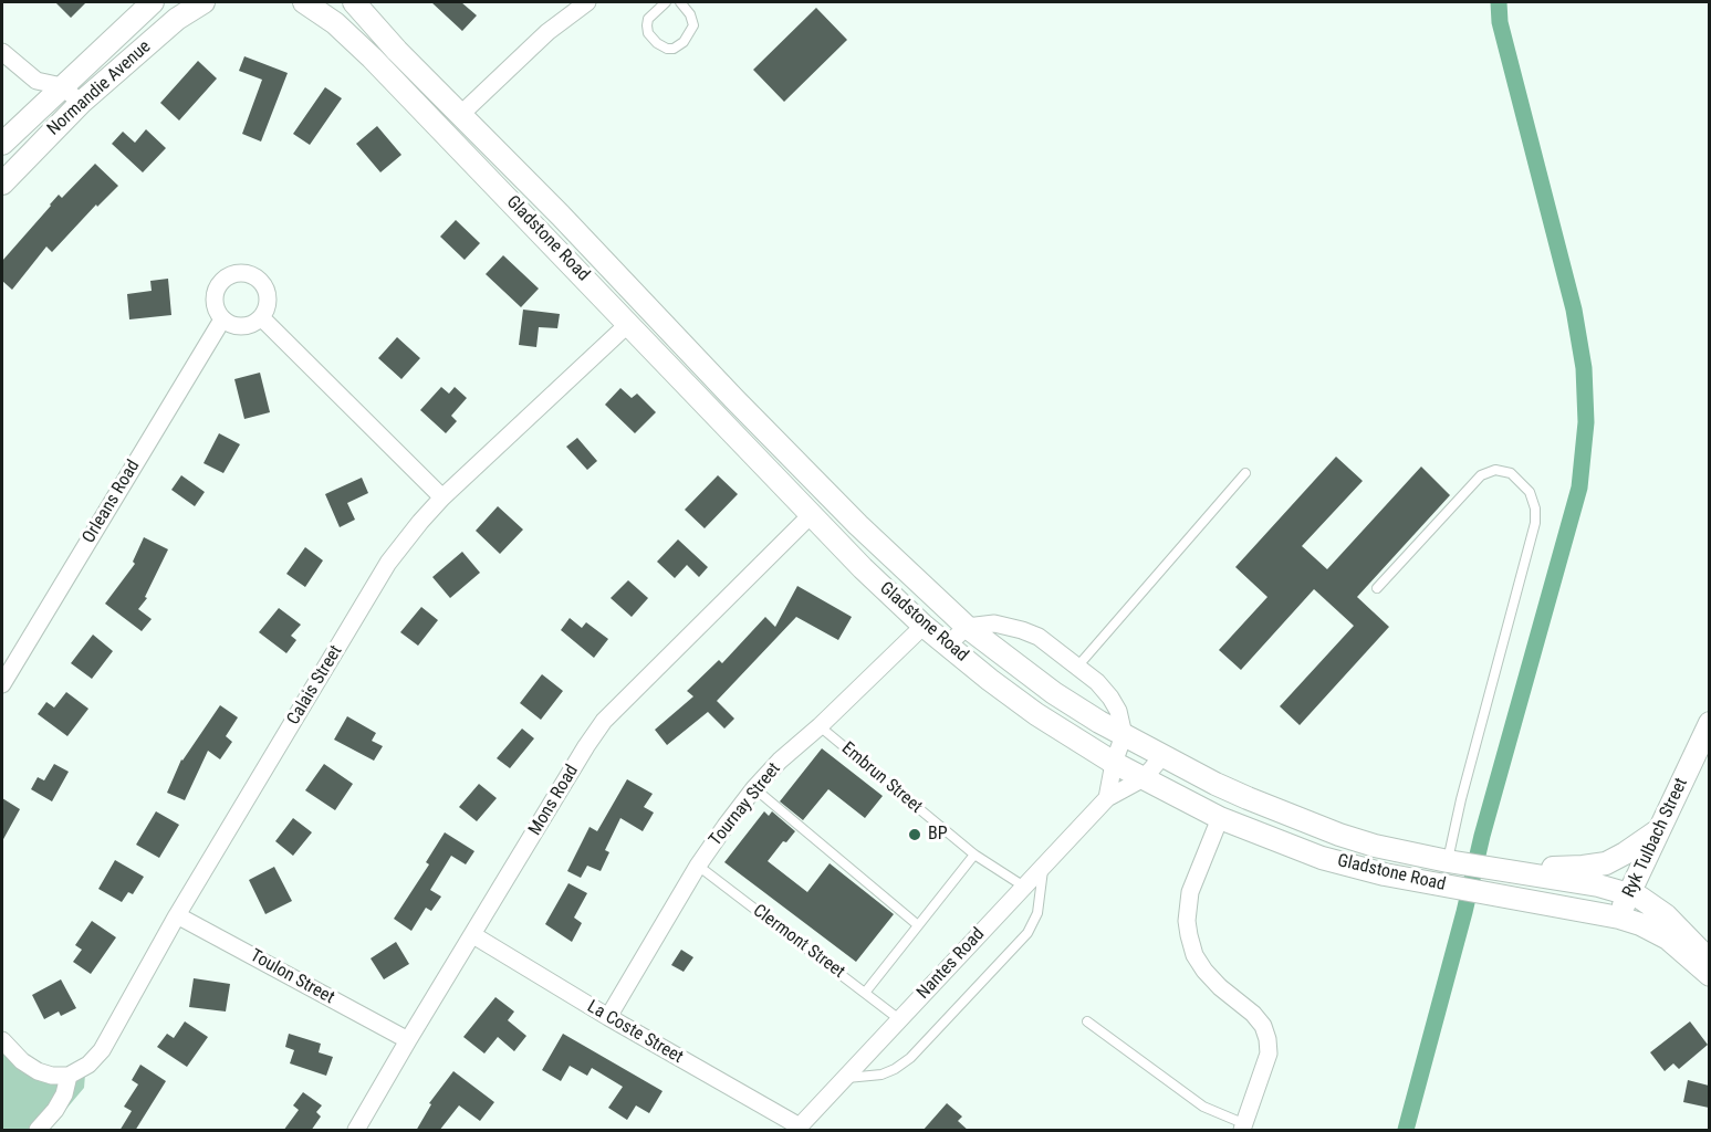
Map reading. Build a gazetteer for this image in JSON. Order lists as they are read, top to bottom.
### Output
{
  "streets": {
    "street": [
      "Normandie Avenue",
      "Gladstone Road",
      "Orleans Road",
      "Calais Street",
      "Mons Road",
      "Tournay Street",
      "Ryk Tulbach Street",
      "Nantes Road",
      "Toulon Street",
      "La Coste Street"
    ],
    "lane": ["Embrun Street", "Clermont Street"]
  },
  "crossings": [
    ["Gladstone Road", "Calais Street"],
    ["Gladstone Road", "Mons Road"],
    ["Gladstone Road", "Tournay Street"],
    ["Gladstone Road", "Ryk Tulbach Street"],
    ["Gladstone Road", "Nantes Road"],
    ["Calais Street", "Toulon Street"],
    ["Embrun Street", "Tournay Street"],
    ["Embrun Street", "Nantes Road"],
    ["Mons Road", "Toulon Street"],
    ["Mons Road", "La Coste Street"],
    ["Tournay Street", "Clermont Street"],
    ["Tournay Street", "La Coste Street"],
    ["Clermont Street", "Nantes Road"],
    ["Nantes Road", "La Coste Street"]
  ],
  "places": ["BP"]
}
